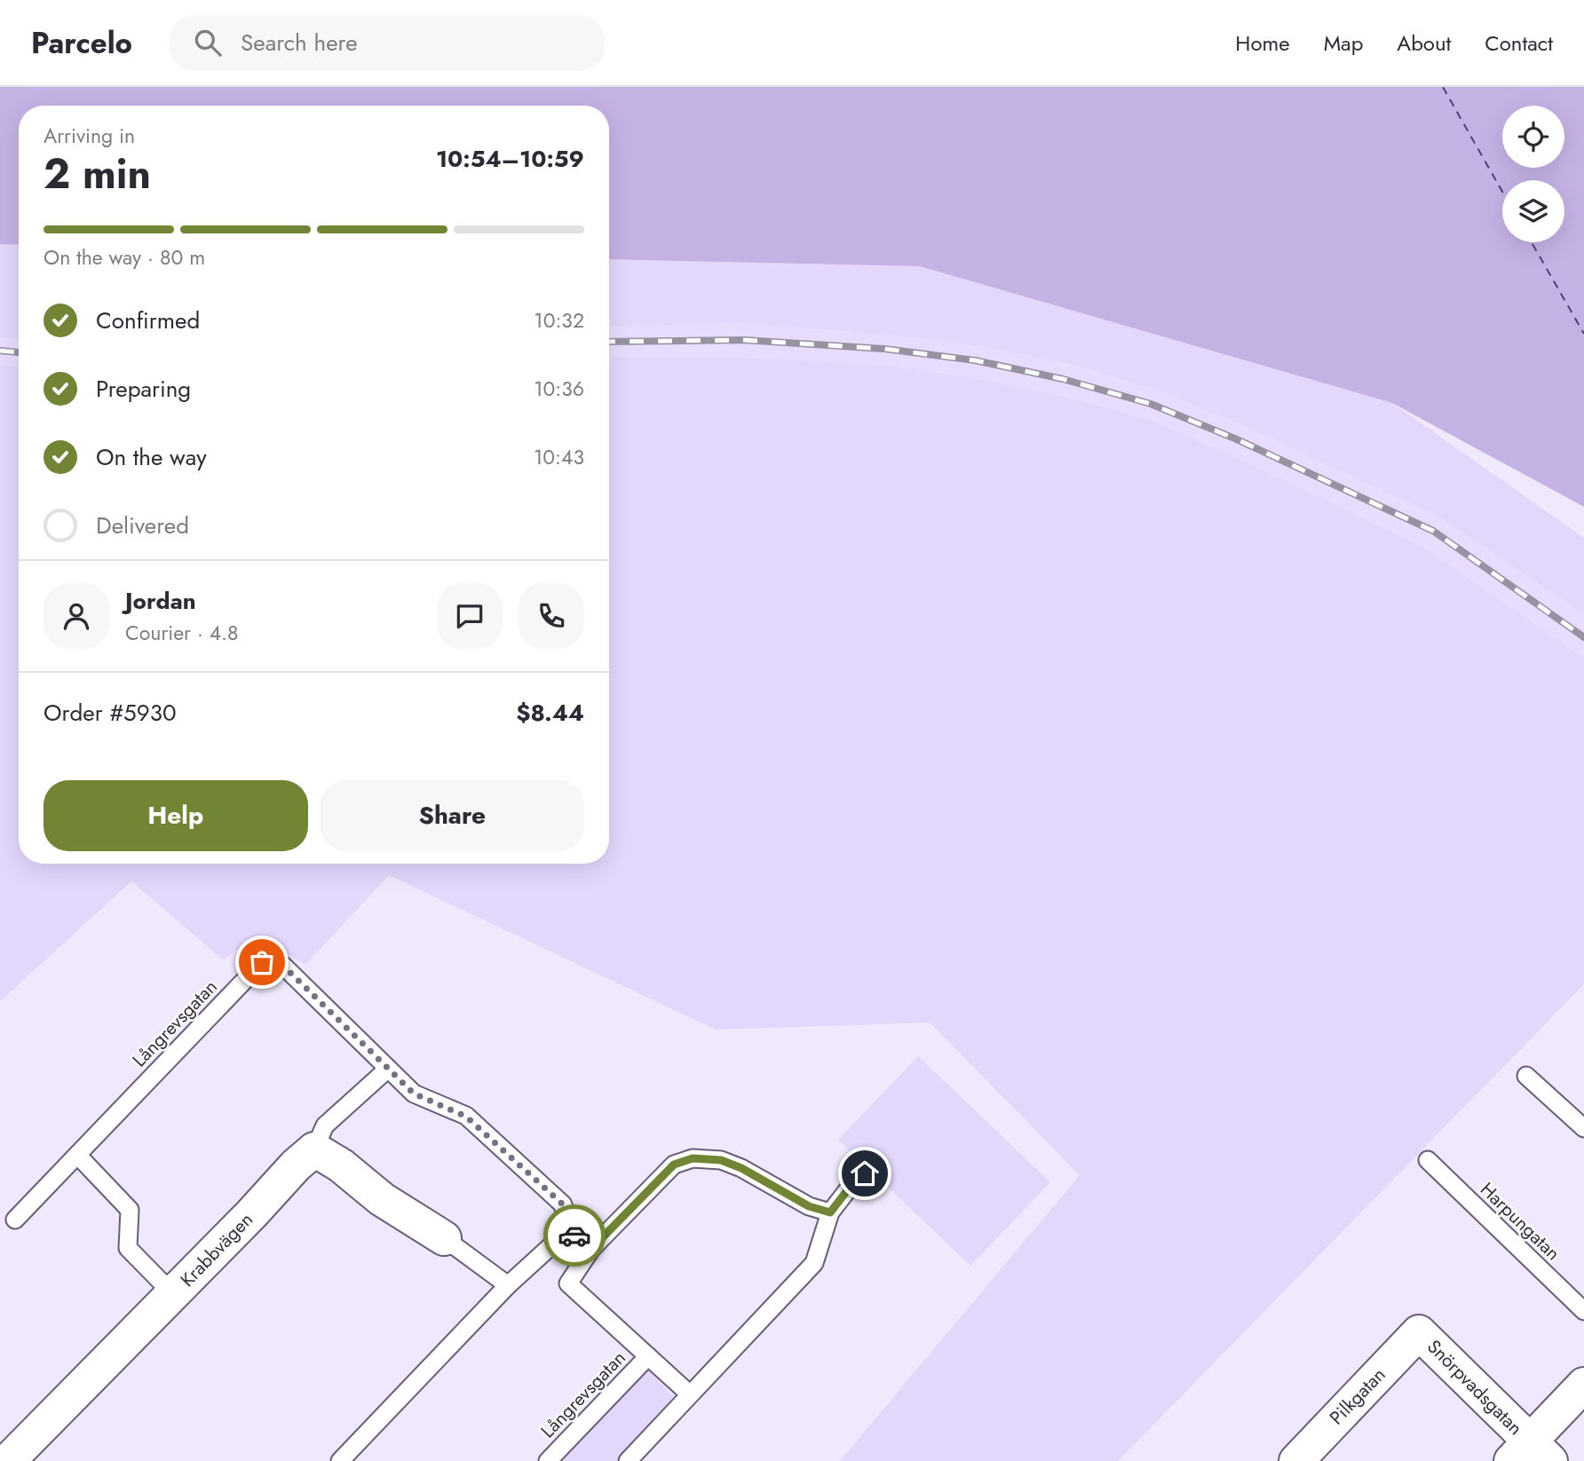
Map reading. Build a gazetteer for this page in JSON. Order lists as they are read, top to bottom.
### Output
{
  "streets": {
    "street": ["Krabbvägen", "Snörpvadsgatan", "Pilkgatan"],
    "lane": ["Långrevsgatan", "Harpungatan"]
  },
  "crossings": [
    ["Snörpvadsgatan", "Pilkgatan"]
  ],
  "page": {
    "header": "Parcelo",
    "search": "Search here",
    "nav": [
      "Home",
      "Map",
      "About",
      "Contact"
    ],
    "heading": ["2 min", "Arriving in", "10:54–10:59"],
    "panel": [
      "Jordan",
      "Courier · 4.8",
      "Order #5930",
      "$8.44"
    ],
    "bar": "On the way · 80 m",
    "list": [
      ["Confirmed", "10:32"],
      ["Preparing", "10:36"],
      ["On the way", "10:43"],
      "Delivered"
    ],
    "buttons": ["Help", "Share"]
  }
}
